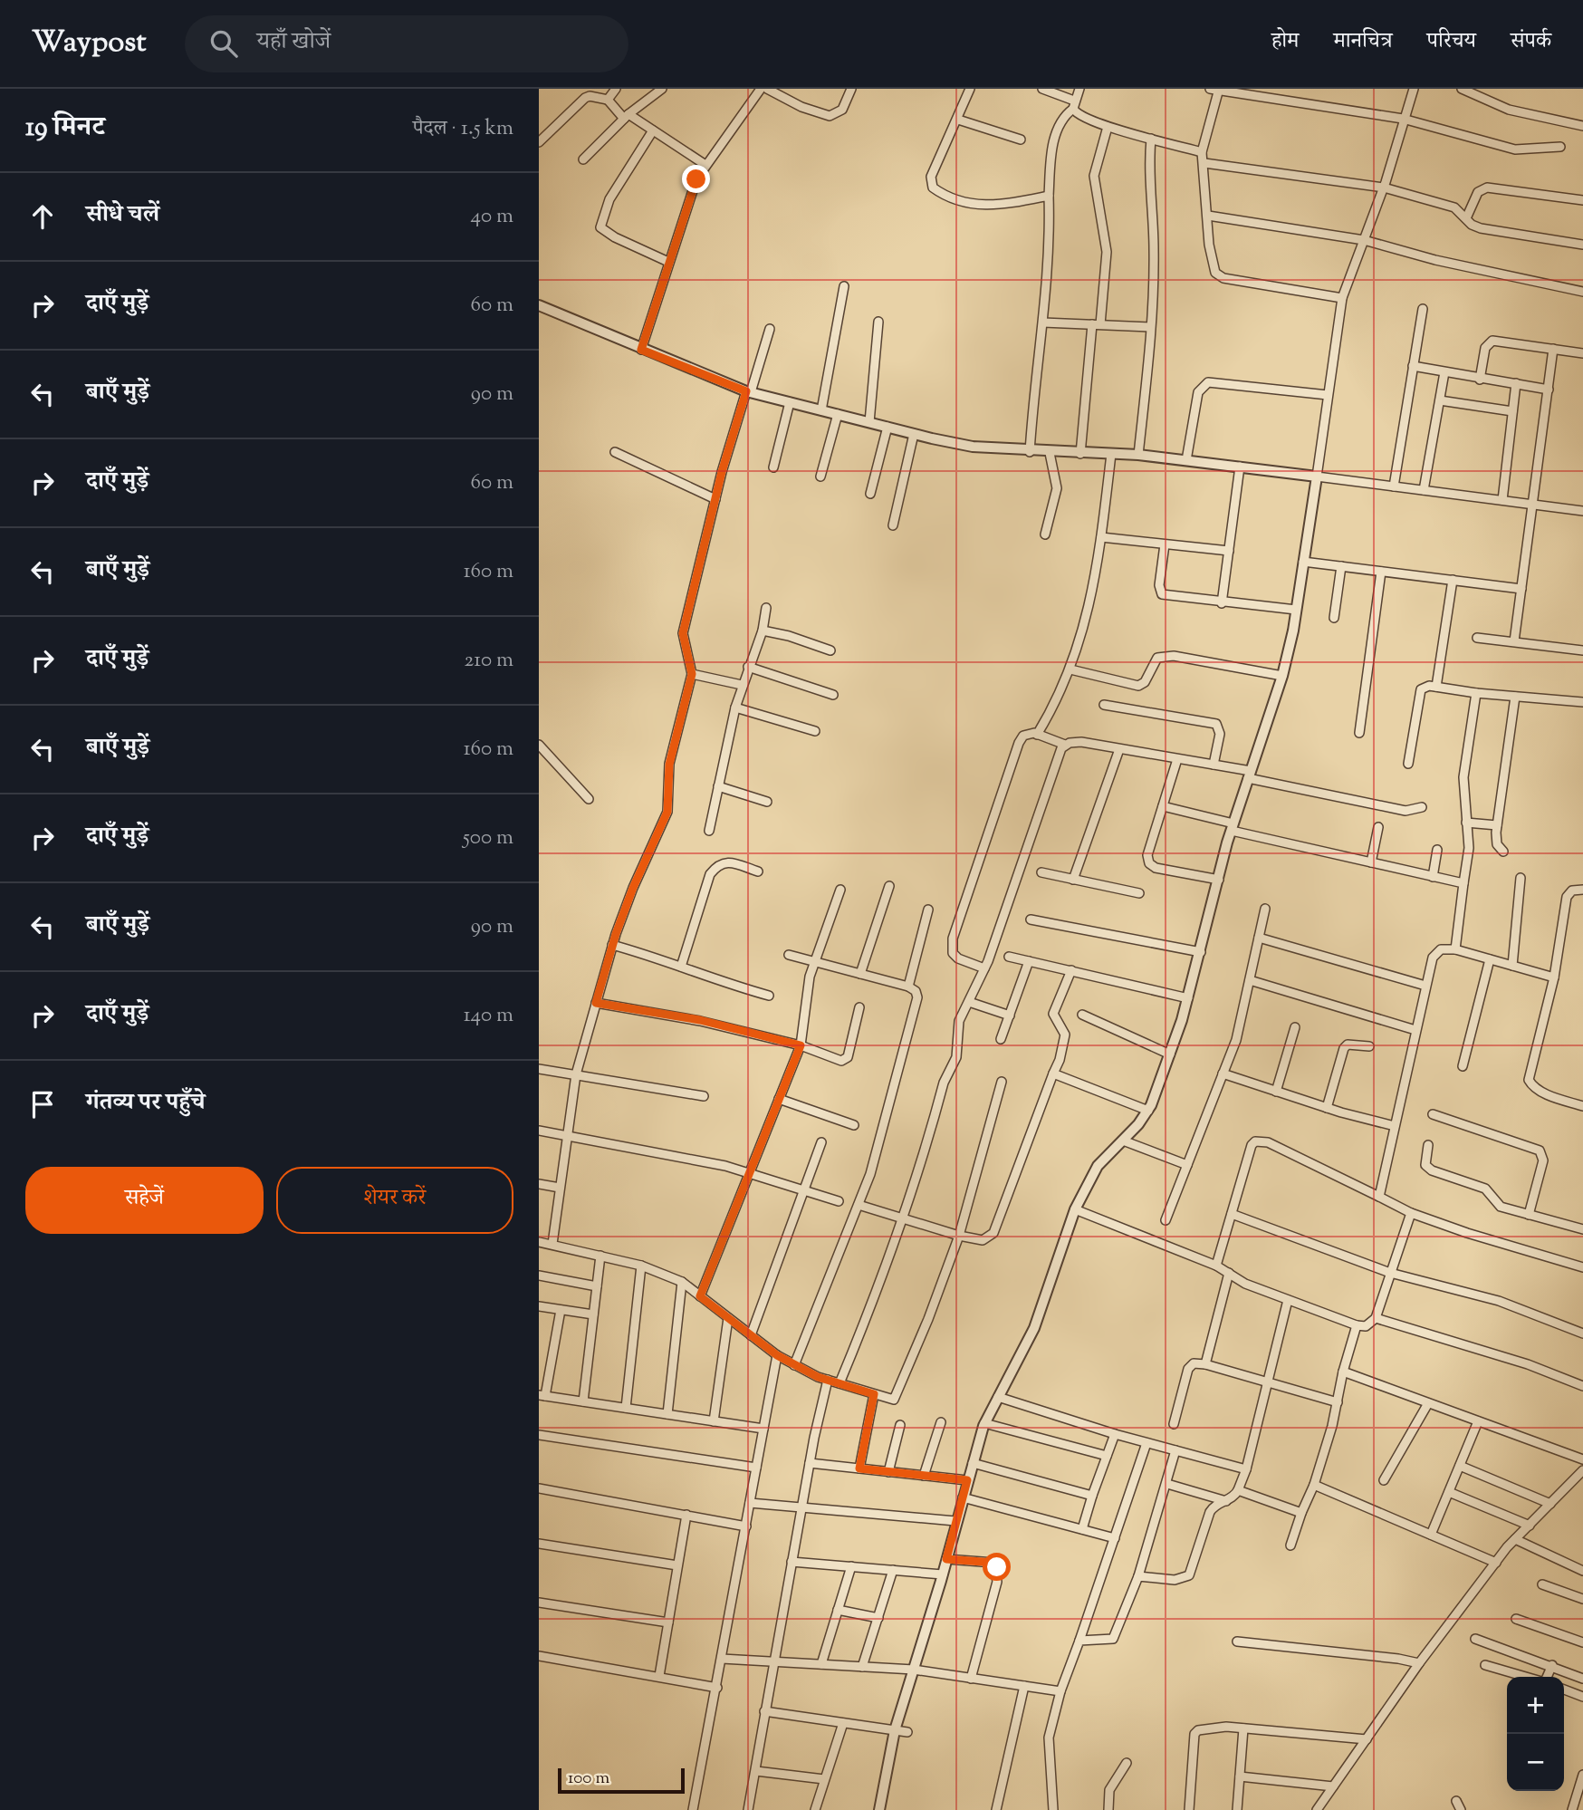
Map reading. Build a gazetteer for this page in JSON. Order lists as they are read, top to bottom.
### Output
{
  "scale_bar": "100 m",
  "page": {
    "header": "Waypost",
    "search": "यहाँ खोजें",
    "nav": [
      "होम",
      "मानचित्र",
      "परिचय",
      "संपर्क"
    ],
    "heading": ["19 मिनट", "पैदल · 1.5 km"],
    "list": [
      ["सीधे चलें", "40 m"],
      ["दाएँ मुड़ें", "60 m"],
      ["बाएँ मुड़ें", "90 m"],
      ["दाएँ मुड़ें", "60 m"],
      ["बाएँ मुड़ें", "160 m"],
      ["दाएँ मुड़ें", "210 m"],
      ["बाएँ मुड़ें", "160 m"],
      ["दाएँ मुड़ें", "500 m"],
      ["बाएँ मुड़ें", "90 m"],
      ["दाएँ मुड़ें", "140 m"],
      "गंतव्य पर पहुँचे"
    ],
    "buttons": ["सहेजें", "शेयर करें"],
    "map_buttons": ["+", "−"],
    "scale": "100 m"
  }
}
